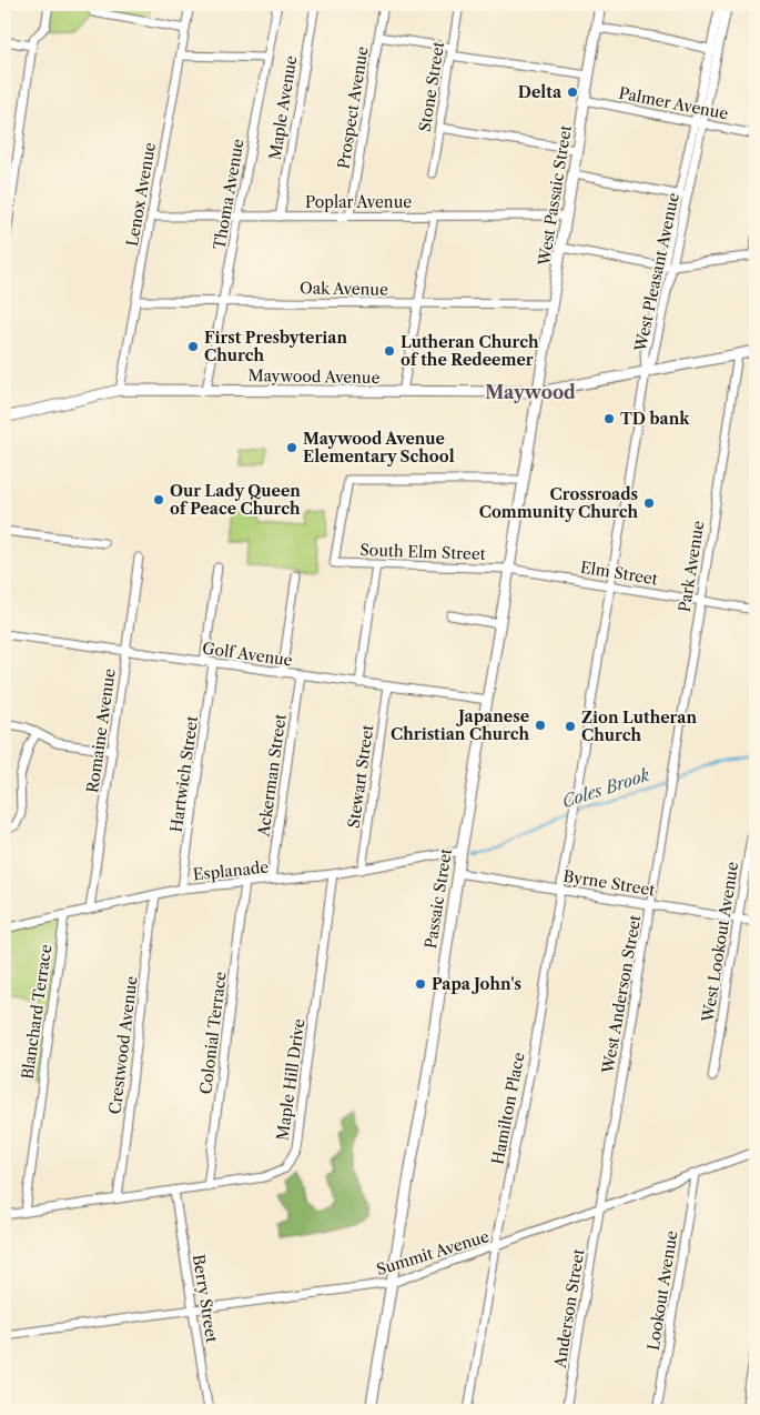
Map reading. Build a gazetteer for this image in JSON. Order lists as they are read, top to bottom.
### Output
{
  "streets": {
    "main road": ["West Passaic Street", "Maywood Avenue", "Passaic Street"],
    "street": [
      "Stone Street",
      "Palmer Avenue",
      "Maple Avenue",
      "Prospect Avenue",
      "Lenox Avenue",
      "Thoma Avenue",
      "Poplar Avenue",
      "West Pleasant Avenue",
      "Oak Avenue",
      "South Elm Street",
      "Park Avenue",
      "Elm Street",
      "Golf Avenue",
      "Romaine Avenue",
      "Hartwich Street",
      "Ackerman Street",
      "Stewart Street",
      "Esplanade",
      "Byrne Street",
      "West Lookout Avenue",
      "West Anderson Street",
      "Blanchard Terrace",
      "Colonial Terrace",
      "Crestwood Avenue",
      "Maple Hill Drive",
      "Hamilton Place",
      "Summit Avenue",
      "Lookout Avenue",
      "Berry Street",
      "Anderson Street"
    ]
  },
  "crossings": [
    ["Palmer Avenue", "West Passaic Street"],
    ["Palmer Avenue", "West Pleasant Avenue"],
    ["Maple Avenue", "Poplar Avenue"],
    ["Prospect Avenue", "Poplar Avenue"],
    ["Lenox Avenue", "Poplar Avenue"],
    ["Lenox Avenue", "Oak Avenue"],
    ["Lenox Avenue", "Maywood Avenue"],
    ["Thoma Avenue", "Poplar Avenue"],
    ["Thoma Avenue", "Oak Avenue"],
    ["Thoma Avenue", "Maywood Avenue"],
    ["West Passaic Street", "Poplar Avenue"],
    ["West Passaic Street", "Oak Avenue"],
    ["West Passaic Street", "Maywood Avenue"],
    ["West Passaic Street", "Passaic Street"],
    ["West Pleasant Avenue", "Maywood Avenue"],
    ["West Pleasant Avenue", "Hamilton Place"],
    ["Maywood Avenue", "Park Avenue"],
    ["Maywood Avenue", "Passaic Street"],
    ["Maywood Avenue", "Hamilton Place"],
    ["South Elm Street", "Elm Street"],
    ["South Elm Street", "Passaic Street"],
    ["Park Avenue", "Elm Street"],
    ["Park Avenue", "West Anderson Street"],
    ["Elm Street", "Passaic Street"],
    ["Elm Street", "Hamilton Place"],
    ["Golf Avenue", "Romaine Avenue"],
    ["Golf Avenue", "Hartwich Street"],
    ["Golf Avenue", "Ackerman Street"],
    ["Golf Avenue", "Stewart Street"],
    ["Golf Avenue", "Passaic Street"],
    ["Romaine Avenue", "Esplanade"],
    ["Hartwich Street", "Esplanade"],
    ["Ackerman Street", "Esplanade"],
    ["Stewart Street", "Esplanade"],
    ["Esplanade", "Passaic Street"],
    ["Esplanade", "Blanchard Terrace"],
    ["Esplanade", "Colonial Terrace"],
    ["Esplanade", "Crestwood Avenue"],
    ["Esplanade", "Maple Hill Drive"],
    ["Byrne Street", "Passaic Street"],
    ["Byrne Street", "West Lookout Avenue"],
    ["Byrne Street", "West Anderson Street"],
    ["Byrne Street", "Hamilton Place"],
    ["Passaic Street", "Summit Avenue"],
    ["West Anderson Street", "Summit Avenue"],
    ["West Anderson Street", "Anderson Street"],
    ["Blanchard Terrace", "Maple Hill Drive"],
    ["Colonial Terrace", "Maple Hill Drive"],
    ["Crestwood Avenue", "Maple Hill Drive"],
    ["Maple Hill Drive", "Berry Street"],
    ["Hamilton Place", "Summit Avenue"],
    ["Summit Avenue", "Lookout Avenue"],
    ["Summit Avenue", "Berry Street"],
    ["Summit Avenue", "Anderson Street"]
  ],
  "districts": ["Maywood"],
  "water": ["Coles Brook"],
  "places": [
    "Delta",
    "First Presbyterian Church",
    "Lutheran Church of the Redeemer",
    "TD bank",
    "Maywood Avenue Elementary School",
    "Our Lady Queen of Peace Church",
    "Crossroads Community Church",
    "Japanese Christian Church",
    "Zion Lutheran Church",
    "Papa John's"
  ]
}
